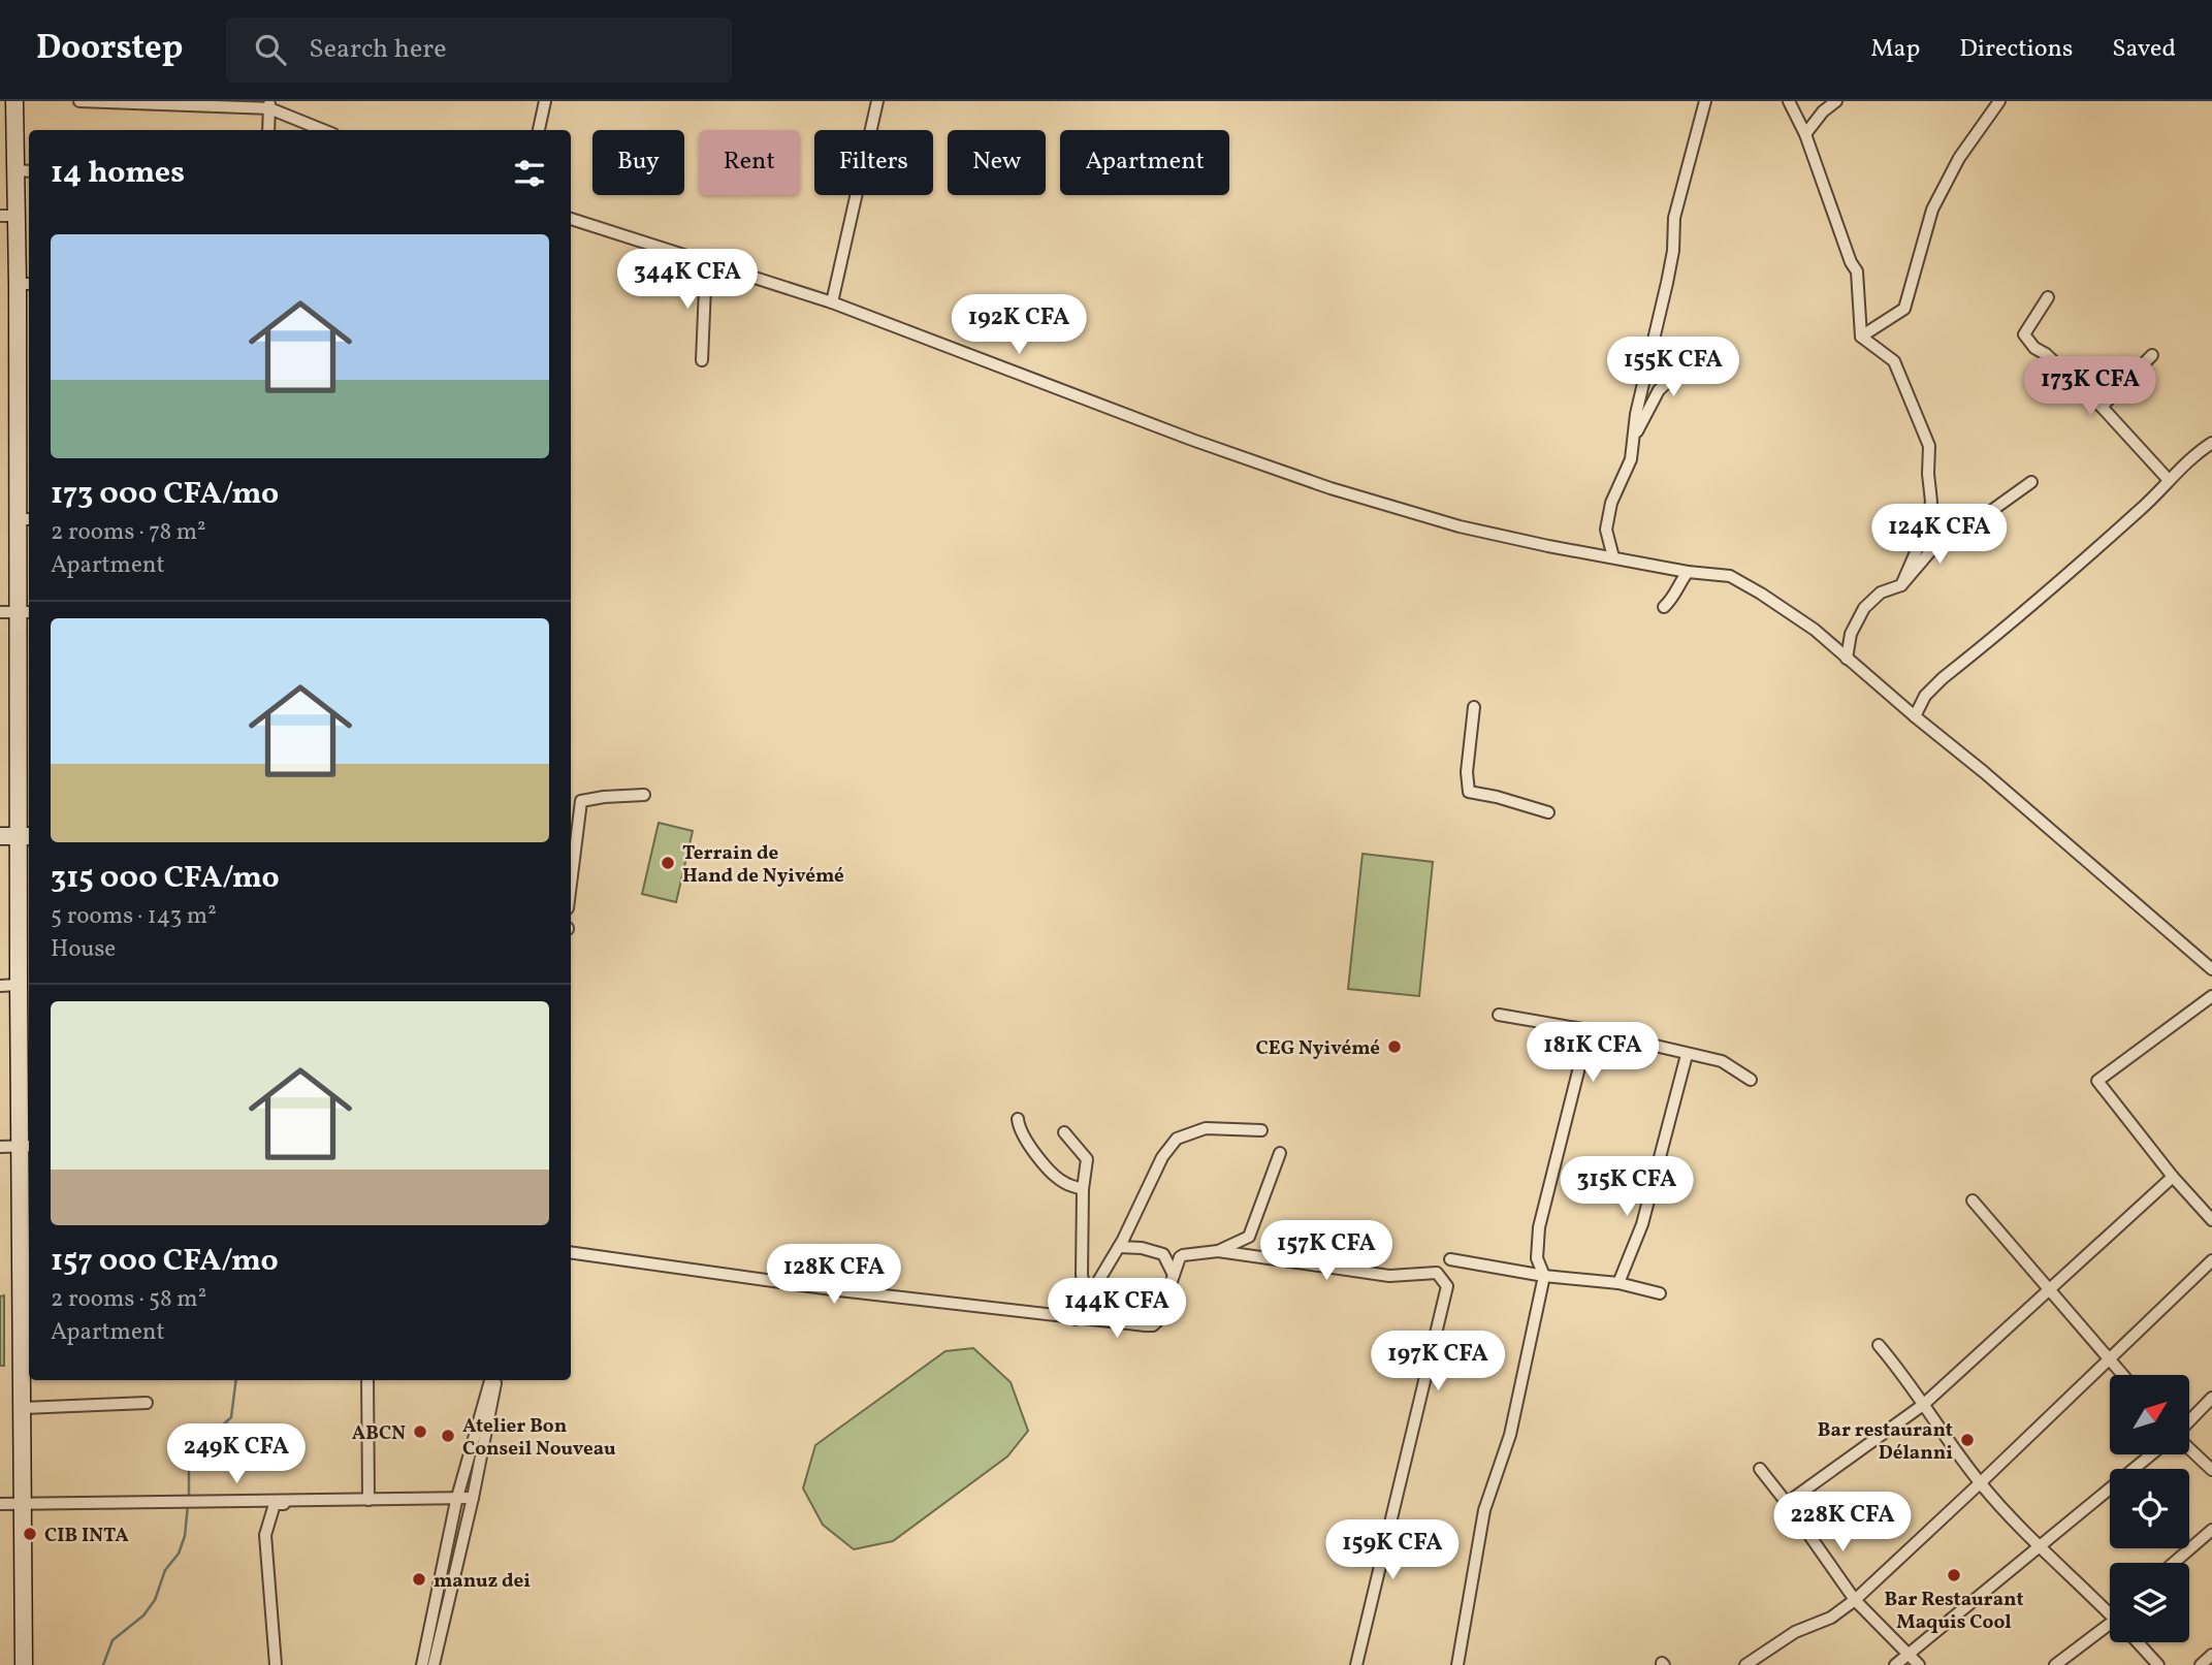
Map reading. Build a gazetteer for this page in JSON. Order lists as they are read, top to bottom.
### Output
{
  "places": [
    "Terrain de Hand de Nyivémé",
    "CEG Nyivémé",
    "ABCN",
    "Atelier Bon Conseil Nouveau",
    "Bar restaurant Délanni",
    "CIB INTA",
    "Bar Restaurant Maquis Cool",
    "manuz dei"
  ],
  "north": "top right",
  "page": {
    "header": "Doorstep",
    "search": "Search here",
    "nav": ["Map", "Directions", "Saved"],
    "chip": [
      "Buy",
      "Rent",
      "Filters",
      "New",
      "Apartment"
    ],
    "heading": "14 homes",
    "list": [
      {
        "name": "173 000 CFA/mo",
        "note": "2 rooms · 78 m² · Apartment"
      },
      {
        "name": "315 000 CFA/mo",
        "note": "5 rooms · 143 m² · House"
      },
      {
        "name": "157 000 CFA/mo",
        "note": "2 rooms · 58 m² · Apartment"
      }
    ],
    "price": [
      "344K CFA",
      "192K CFA",
      "155K CFA",
      "173K CFA",
      "124K CFA",
      "181K CFA",
      "315K CFA",
      "157K CFA",
      "128K CFA",
      "144K CFA",
      "197K CFA",
      "249K CFA",
      "228K CFA",
      "159K CFA"
    ]
  }
}
